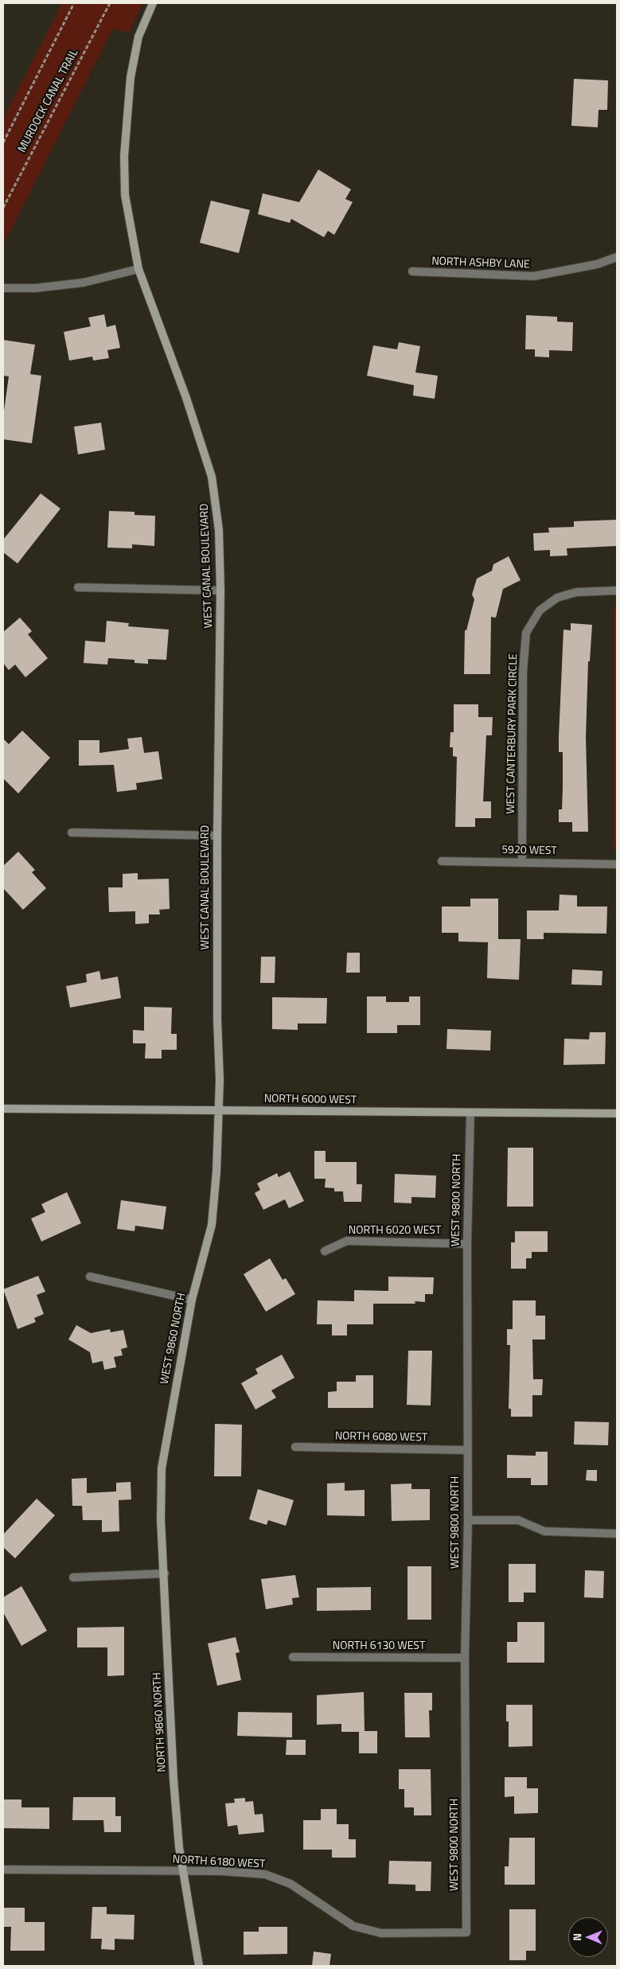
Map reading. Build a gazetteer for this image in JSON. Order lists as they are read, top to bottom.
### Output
{
  "streets": {
    "street": [
      "NORTH ASHBY LANE",
      "WEST CANAL BOULEVARD",
      "WEST CANTERBURY PARK CIRCLE",
      "5920 WEST",
      "NORTH 6000 WEST",
      "WEST 9800 NORTH",
      "NORTH 6020 WEST",
      "WEST 9860 NORTH",
      "NORTH 6080 WEST",
      "NORTH 6130 WEST",
      "NORTH 9860 NORTH",
      "NORTH 6180 WEST"
    ],
    "path": ["MURDOCK CANAL TRAIL"]
  },
  "crossings": [
    ["WEST CANAL BOULEVARD", "NORTH 6000 WEST"],
    ["WEST CANAL BOULEVARD", "WEST 9860 NORTH"],
    ["WEST CANTERBURY PARK CIRCLE", "5920 WEST"],
    ["NORTH 6000 WEST", "WEST 9800 NORTH"],
    ["NORTH 6000 WEST", "WEST 9860 NORTH"],
    ["WEST 9800 NORTH", "NORTH 6020 WEST"],
    ["WEST 9800 NORTH", "NORTH 6080 WEST"],
    ["WEST 9800 NORTH", "NORTH 6130 WEST"],
    ["WEST 9800 NORTH", "NORTH 6180 WEST"],
    ["WEST 9860 NORTH", "NORTH 9860 NORTH"],
    ["NORTH 9860 NORTH", "NORTH 6180 WEST"]
  ],
  "north": "left"
}
